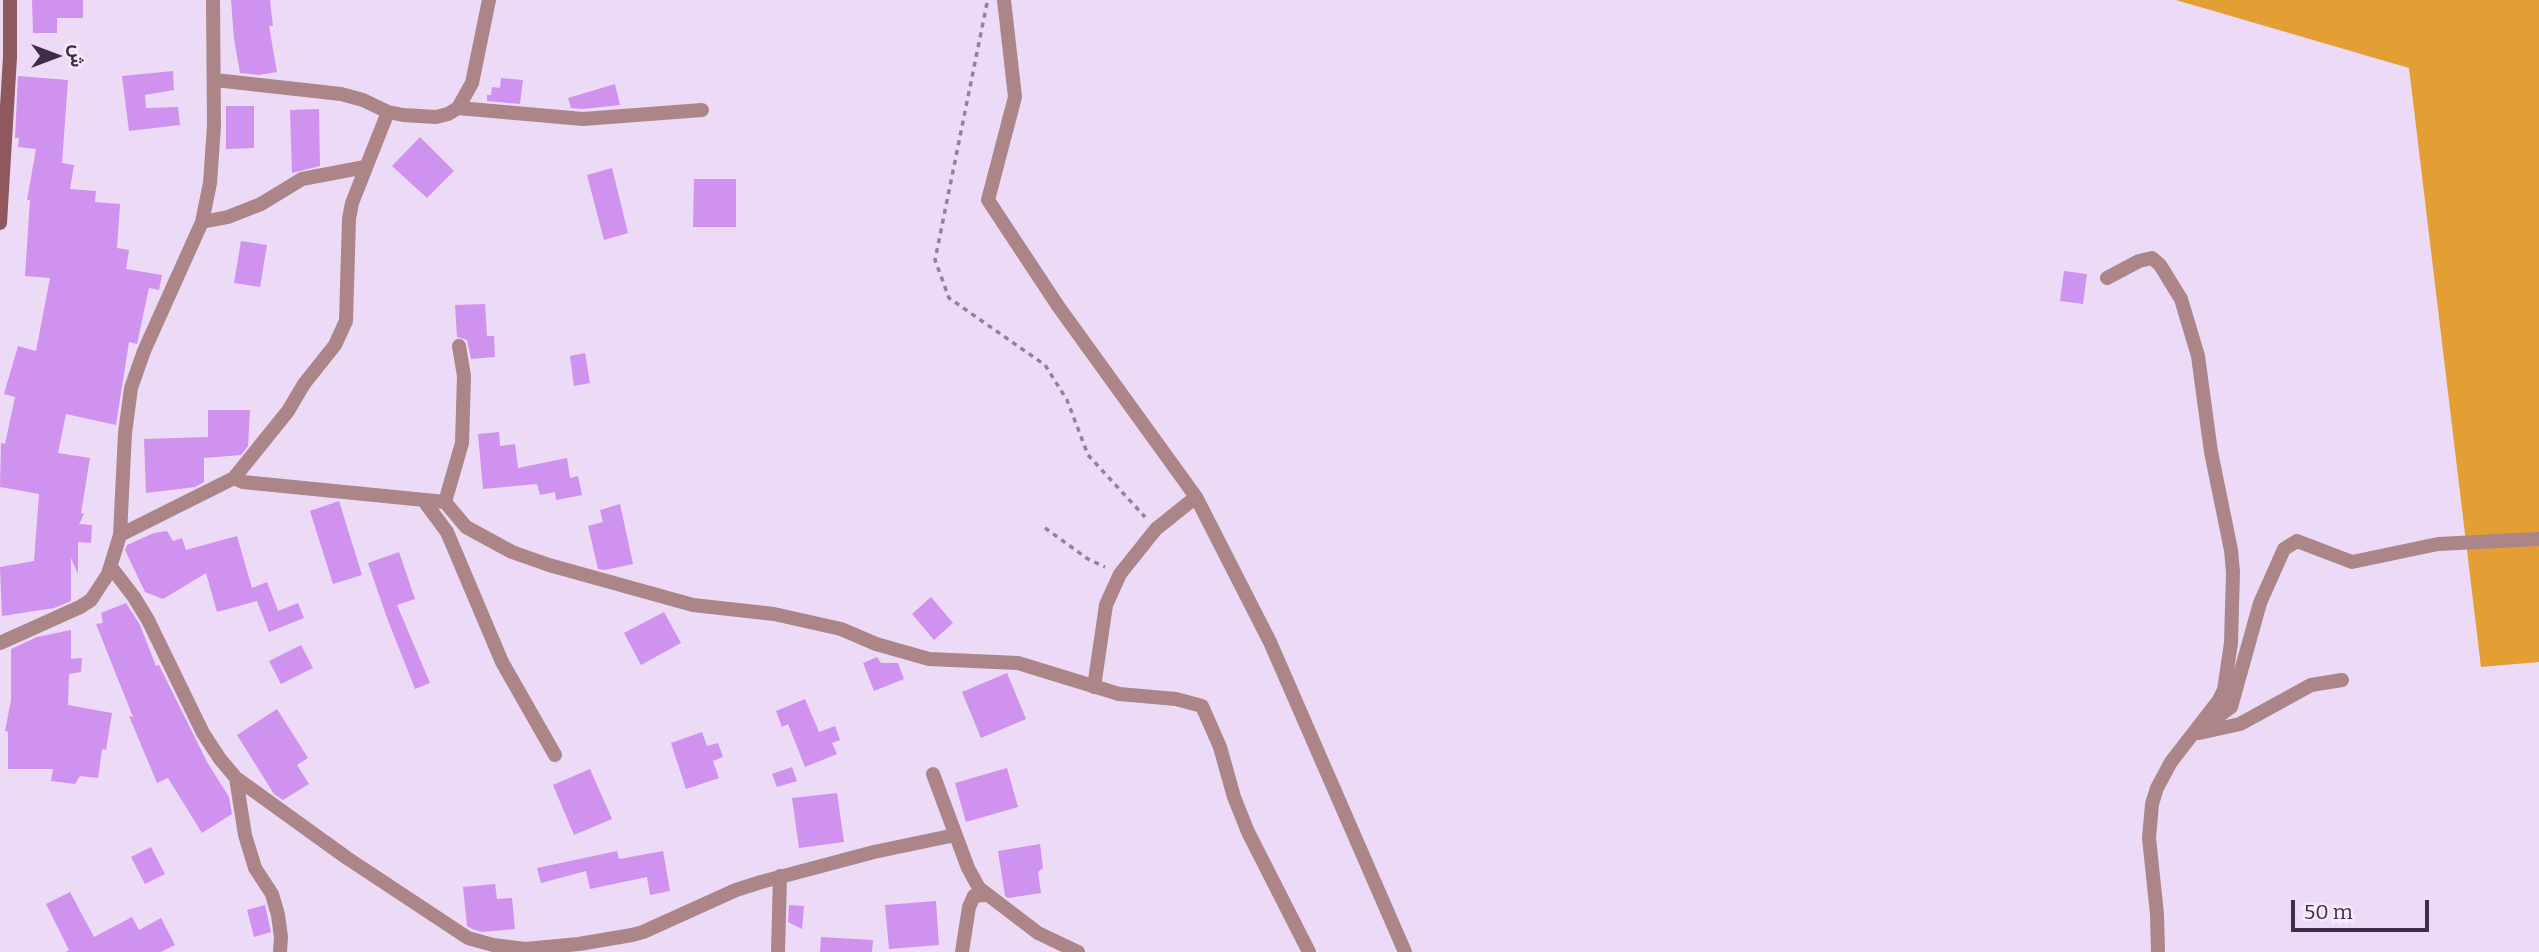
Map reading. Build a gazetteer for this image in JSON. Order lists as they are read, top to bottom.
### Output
{
  "scale_bar": "50 m",
  "north": "right"
}
